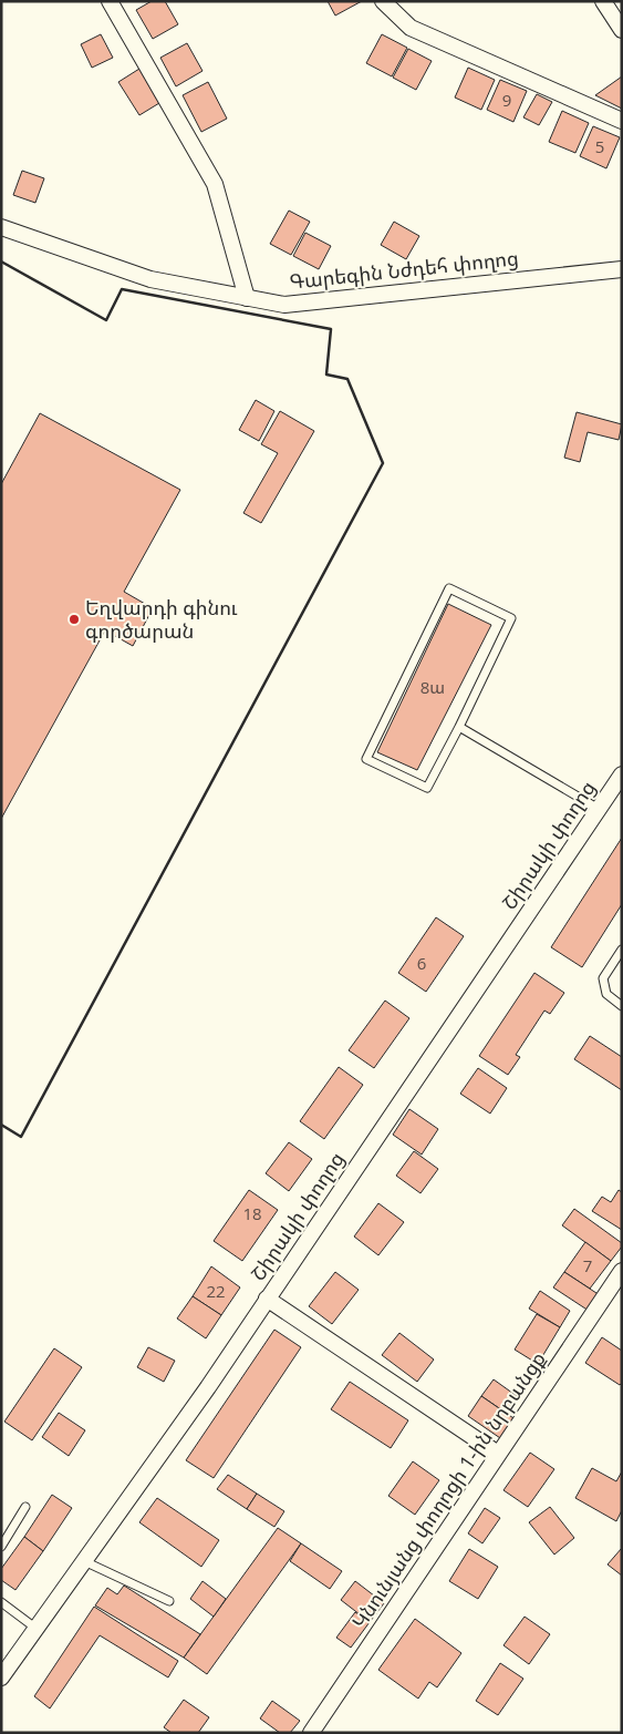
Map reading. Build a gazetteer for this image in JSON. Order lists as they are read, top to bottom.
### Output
{
  "streets": {
    "street": ["Գարեգին Նժդեհ փողոց", "Շիրակի փողոց", "Կնունյանց փողոցի 1-ին նրբանցք"]
  },
  "places": ["Եղվարդի գինու գործարան"],
  "house_numbers": [
    "9",
    "5",
    "8ա",
    "6",
    "18",
    "7",
    "22"
  ]
}
